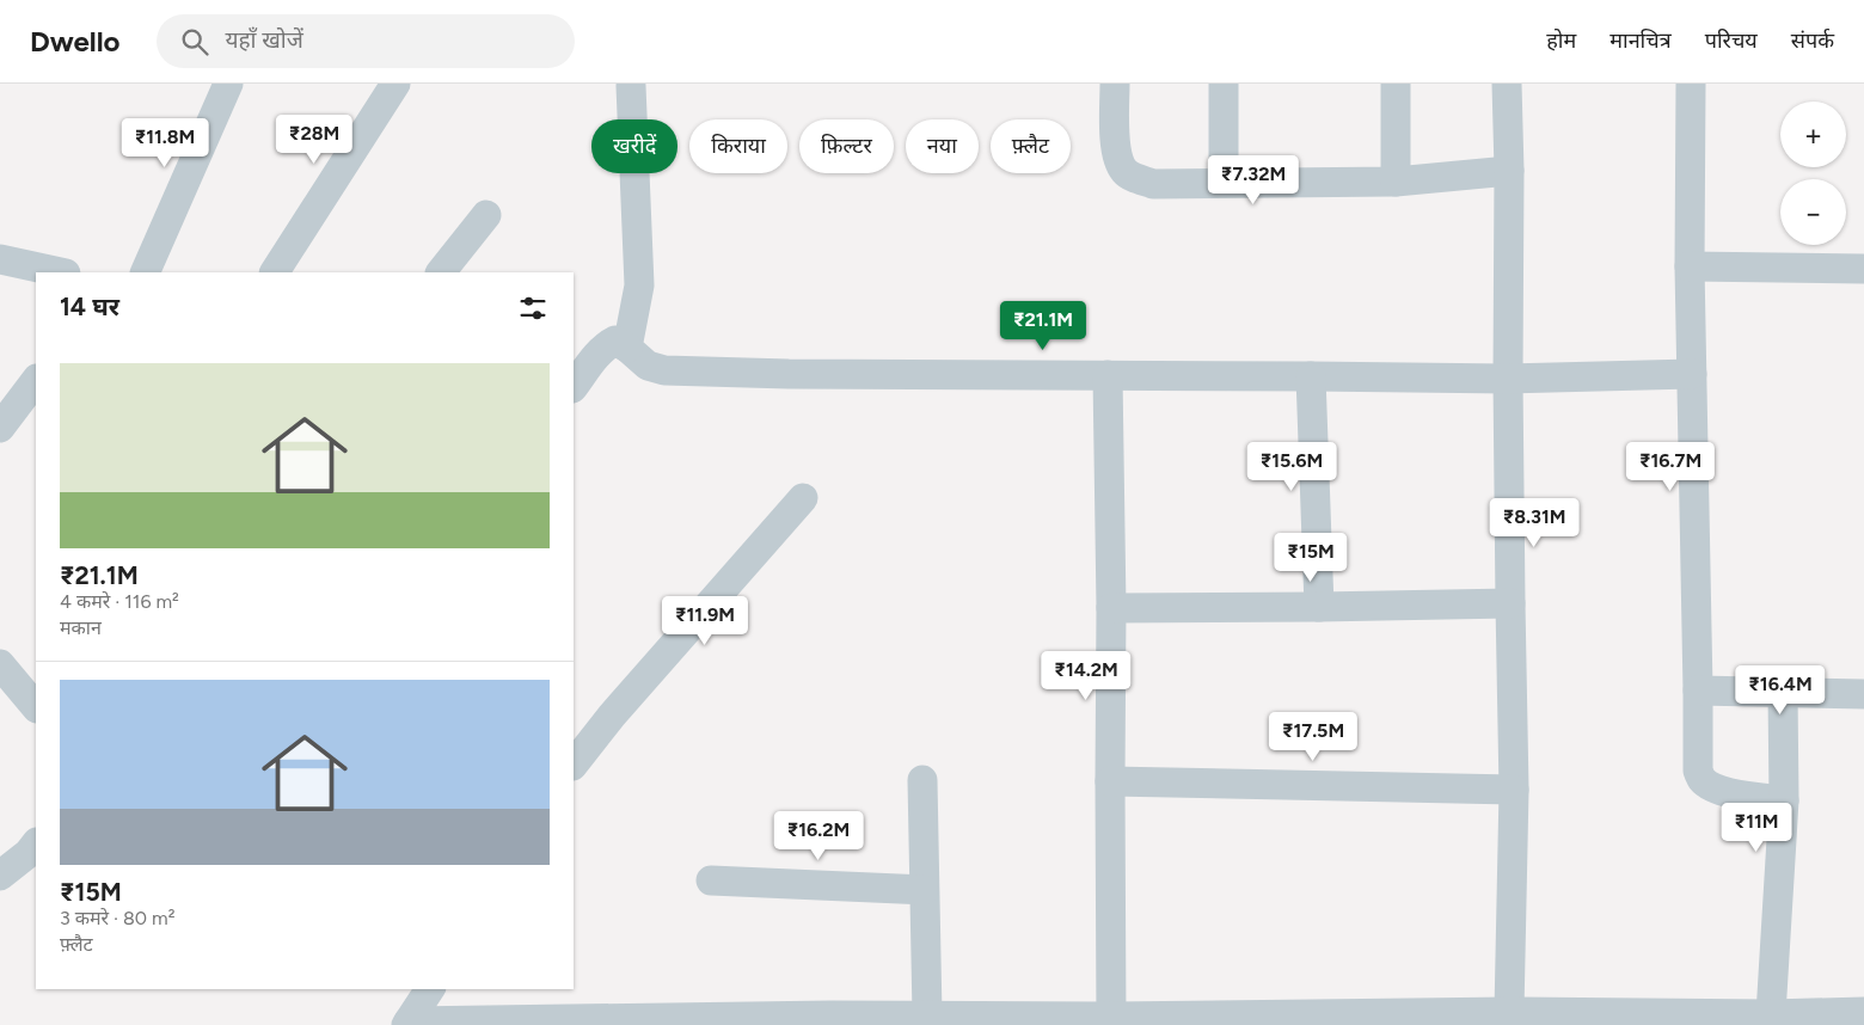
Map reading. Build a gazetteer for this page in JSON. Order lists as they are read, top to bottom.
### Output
{
  "page": {
    "header": "Dwello",
    "search": "यहाँ खोजें",
    "nav": [
      "होम",
      "मानचित्र",
      "परिचय",
      "संपर्क"
    ],
    "map_buttons": ["+", "−"],
    "price": [
      "₹28M",
      "₹11.8M",
      "₹7.32M",
      "₹21.1M",
      "₹15.6M",
      "₹16.7M",
      "₹8.31M",
      "₹15M",
      "₹11.9M",
      "₹14.2M",
      "₹16.4M",
      "₹17.5M",
      "₹11M",
      "₹16.2M"
    ],
    "chip": [
      "खरीदें",
      "किराया",
      "फ़िल्टर",
      "नया",
      "फ़्लैट"
    ],
    "heading": "14 घर",
    "list": [
      {
        "name": "₹21.1M",
        "note": "4 कमरे · 116 m² · मकान"
      },
      {
        "name": "₹15M",
        "note": "3 कमरे · 80 m² · फ़्लैट"
      }
    ]
  }
}
